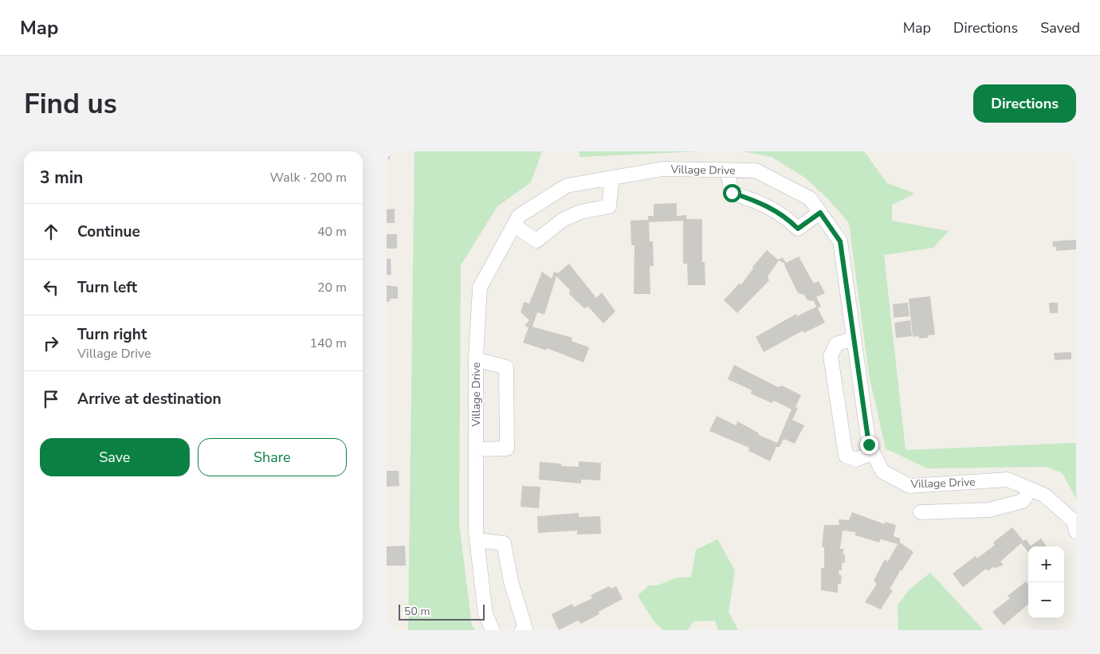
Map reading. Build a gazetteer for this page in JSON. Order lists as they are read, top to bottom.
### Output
{
  "streets": {
    "street": ["Village Drive"]
  },
  "scale_bar": "50 m",
  "page": {
    "header": "Map",
    "nav": ["Map", "Directions", "Saved"],
    "buttons": [
      "Directions",
      ["Save", "Share"]
    ],
    "title": "Find us",
    "heading": ["3 min", "Walk · 200 m"],
    "list": [
      ["Continue", "40 m"],
      ["Turn left", "20 m"],
      ["Turn right", "Village Drive", "140 m"],
      "Arrive at destination"
    ],
    "map_buttons": ["+", "−"],
    "scale": "50 m"
  }
}
